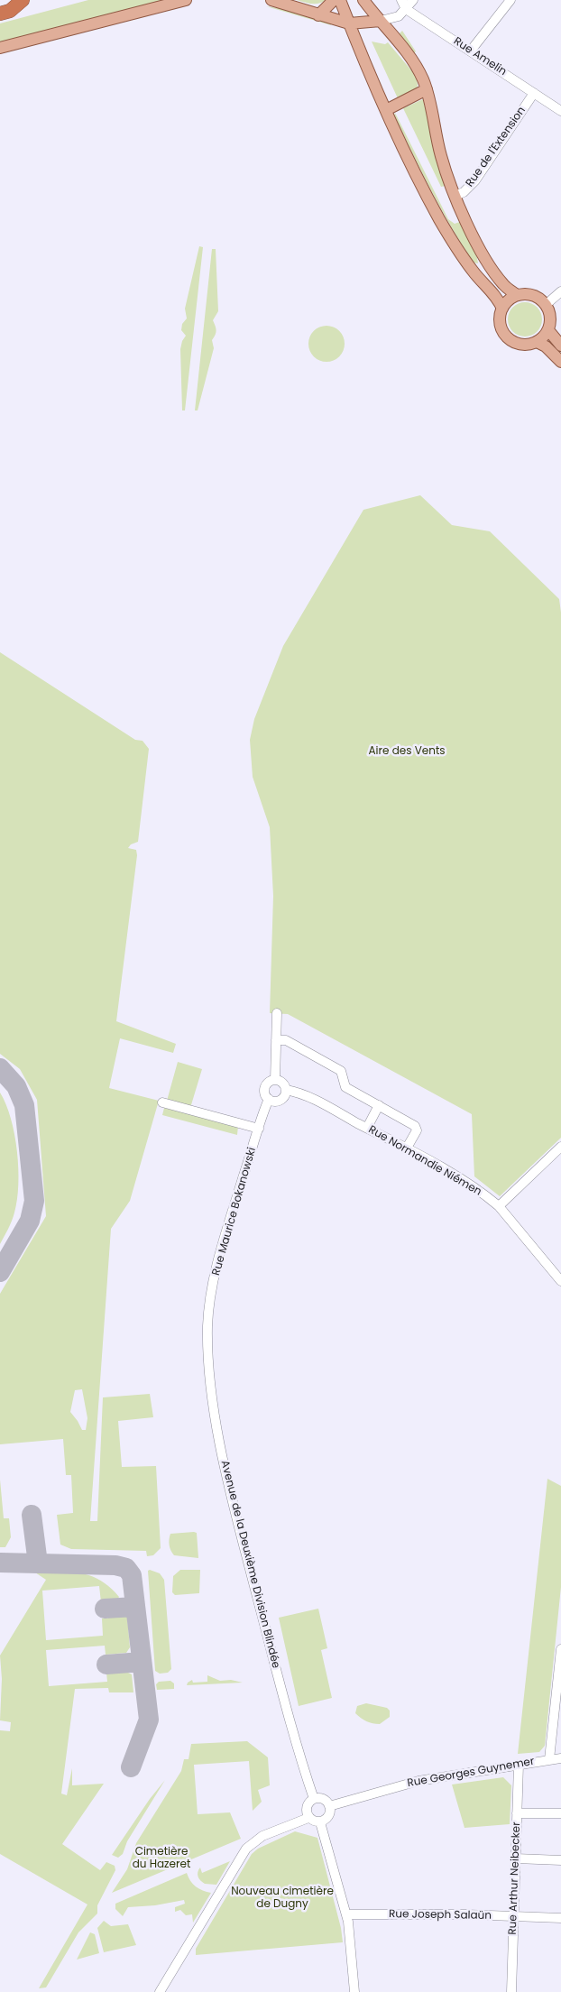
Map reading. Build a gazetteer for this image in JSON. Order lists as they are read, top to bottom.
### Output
{
  "streets": {
    "street": [
      "Rue Amelin",
      "Rue de l'Extension",
      "Rue Normandie Niémen",
      "Rue Maurice Bokanowski",
      "Avenue de la Deuxième Division Blindée",
      "Rue Georges Guynemer",
      "Rue Arthur Neibecker",
      "Rue Joseph Salaün"
    ]
  },
  "crossings": [
    ["Rue Amelin", "Rue de l'Extension"],
    ["Rue Normandie Niémen", "Rue Maurice Bokanowski"],
    ["Rue Maurice Bokanowski", "Avenue de la Deuxième Division Blindée"],
    ["Avenue de la Deuxième Division Blindée", "Rue Georges Guynemer"],
    ["Rue Georges Guynemer", "Rue Arthur Neibecker"],
    ["Rue Arthur Neibecker", "Rue Joseph Salaün"]
  ],
  "parks": ["Aire des Vents", "Cimetière du Hazeret", "Nouveau cimetière de Dugny"]
}
